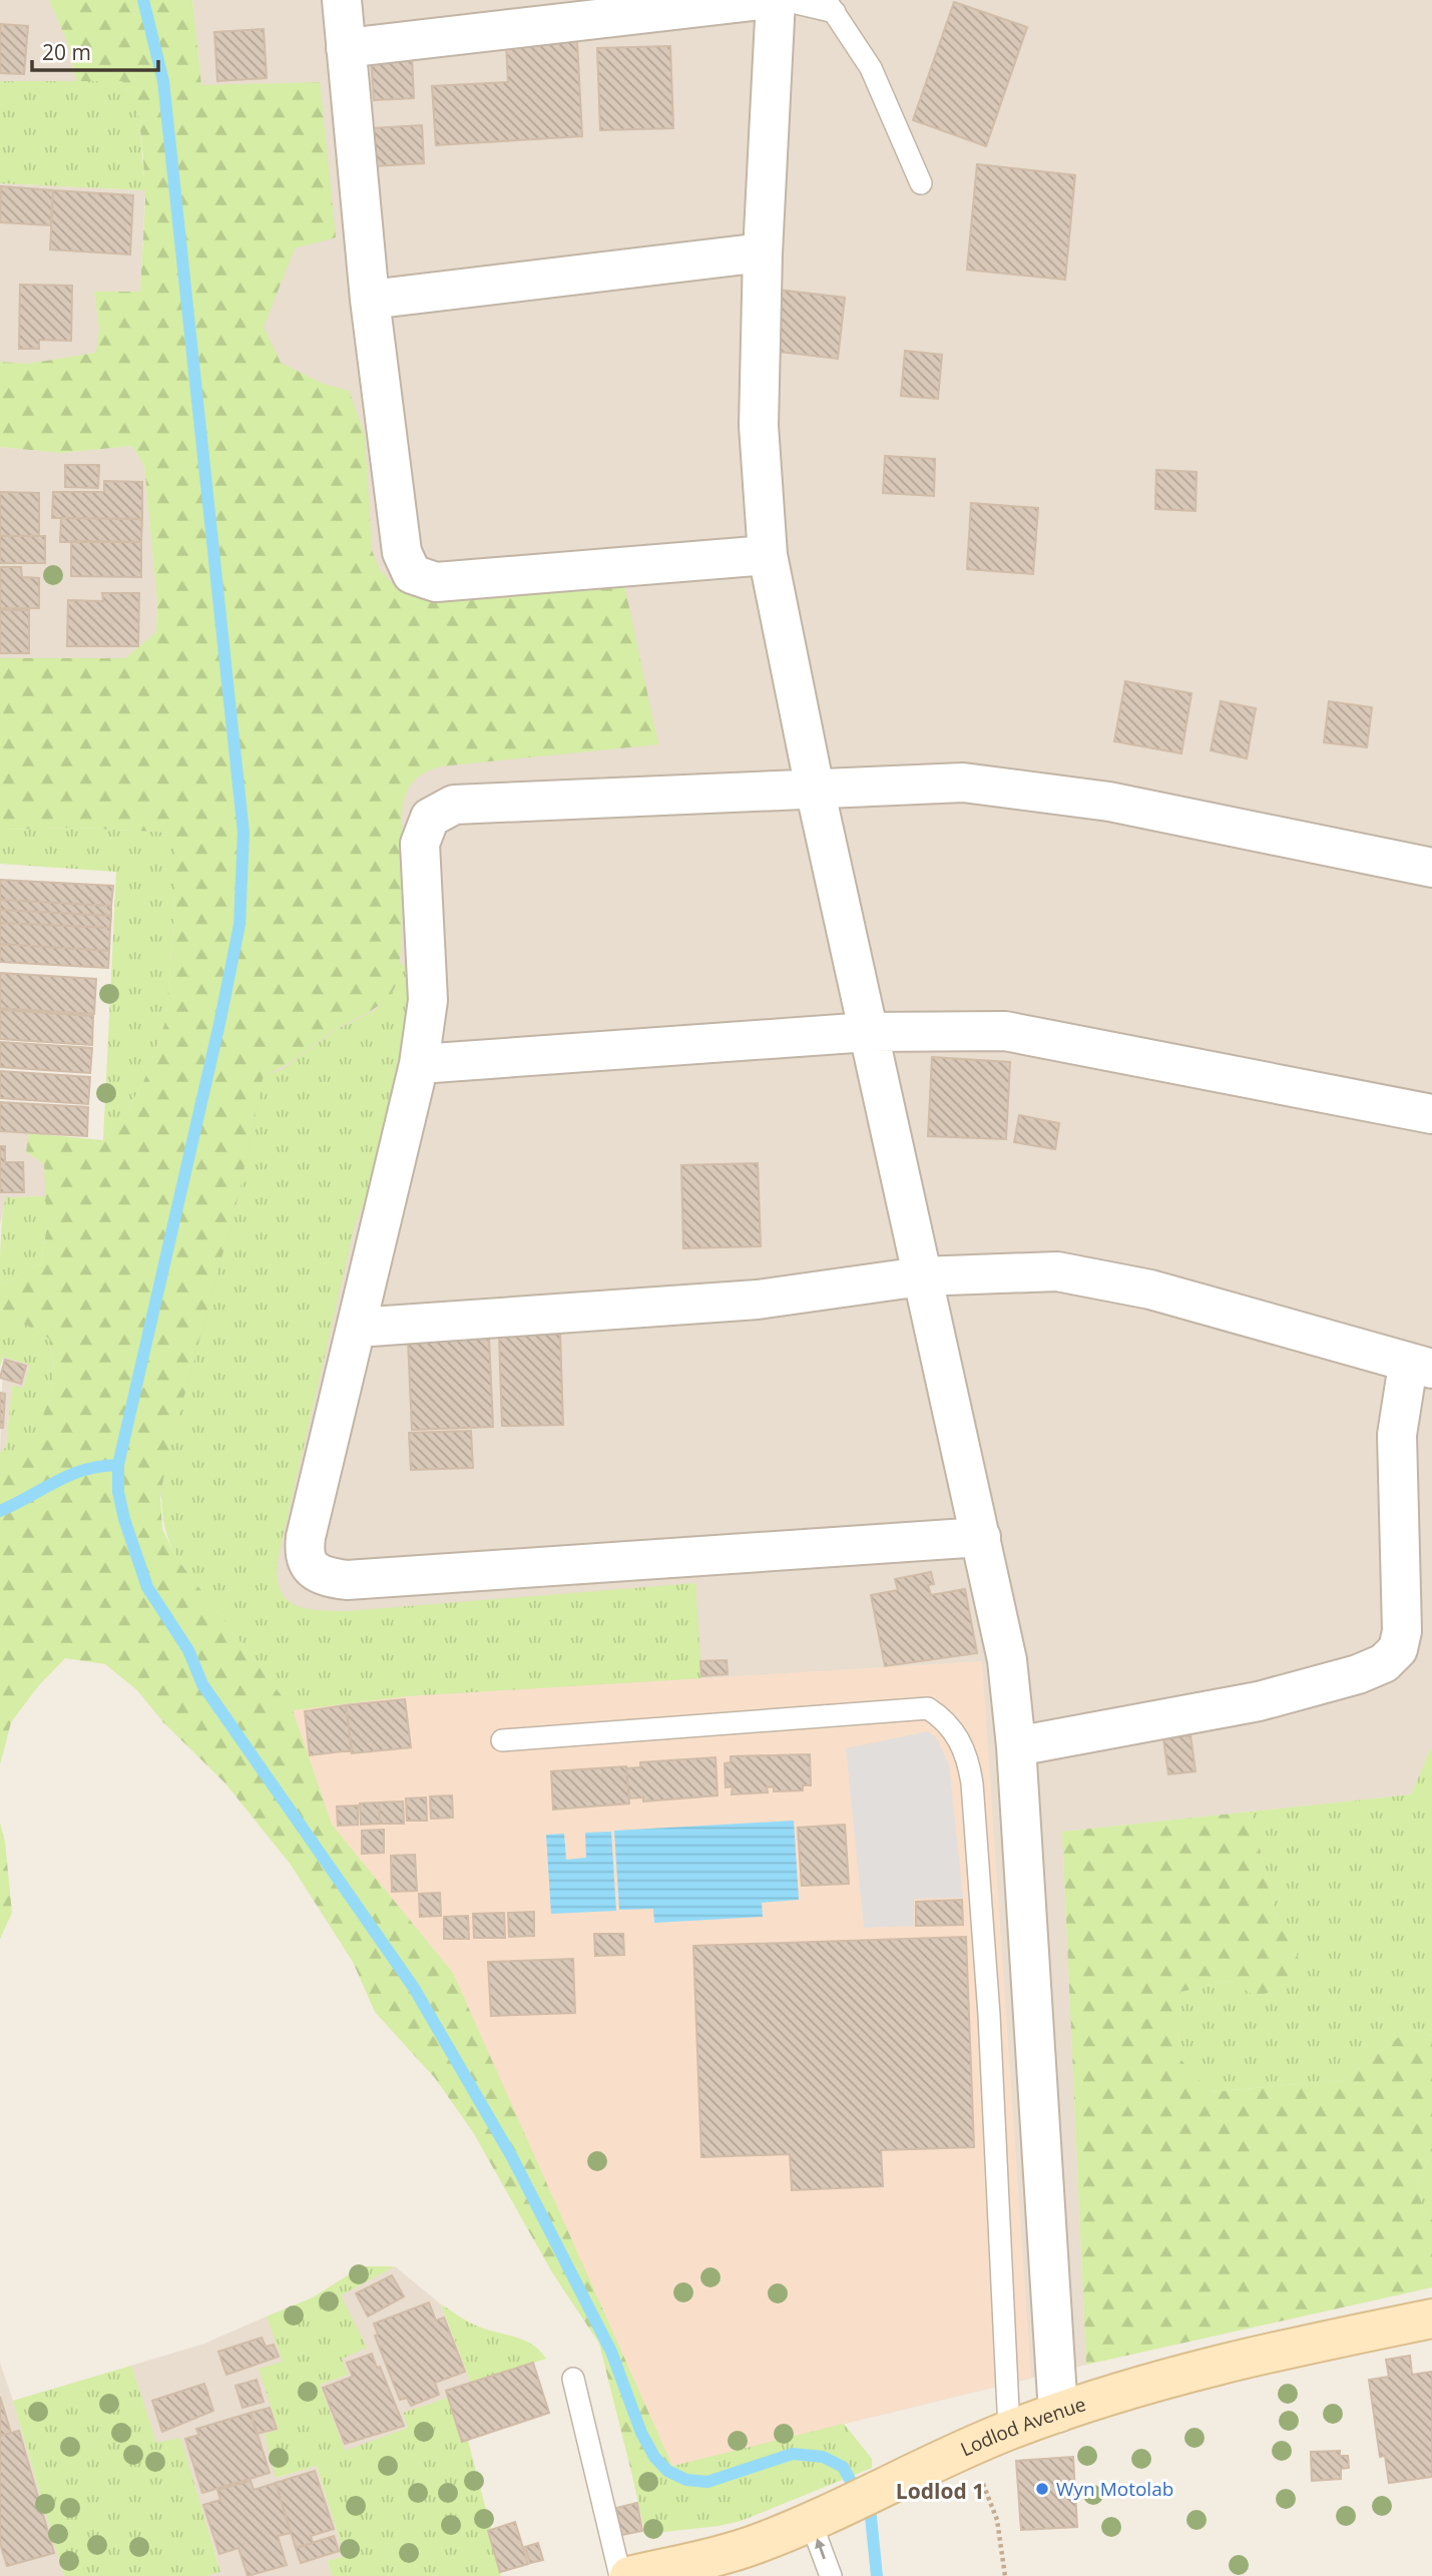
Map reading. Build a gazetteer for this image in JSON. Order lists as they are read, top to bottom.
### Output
{
  "streets": {
    "main road": ["Lodlod Avenue"]
  },
  "districts": ["Lodlod 1"],
  "places": ["Wyn Motolab"],
  "scale_bar": "20 m"
}
